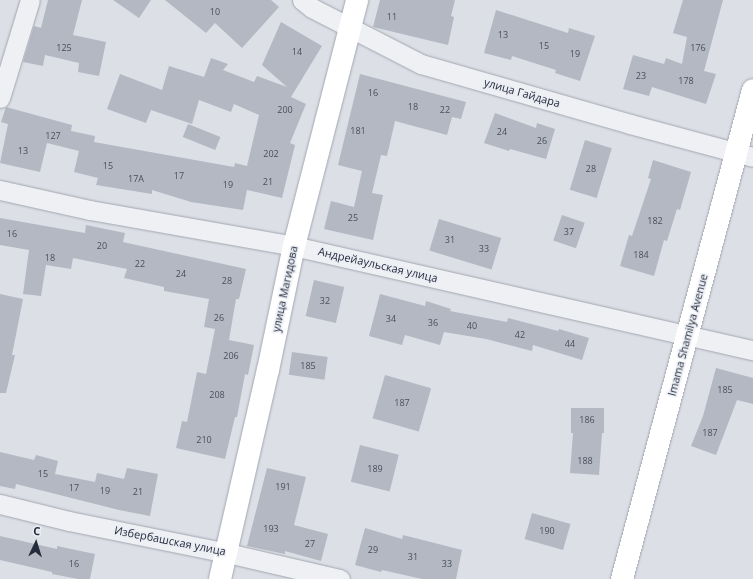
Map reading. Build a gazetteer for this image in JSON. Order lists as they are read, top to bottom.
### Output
{
  "streets": {
    "main road": ["улица Магидова", "Imama Shamilya Avenue"],
    "street": ["улица Гайдара", "Андрейаульская улица", "Избербашская улица"]
  },
  "crossings": [
    ["улица Гайдара", "улица Магидова"],
    ["улица Гайдара", "Imama Shamilya Avenue"],
    ["Андрейаульская улица", "улица Магидова"],
    ["Андрейаульская улица", "Imama Shamilya Avenue"],
    ["улица Магидова", "Избербашская улица"]
  ],
  "house_numbers": [
    "10",
    "11",
    "13",
    "15",
    "125",
    "176",
    "14",
    "19",
    "23",
    "178",
    "16",
    "18",
    "200",
    "22",
    "181",
    "24",
    "127",
    "26",
    "13",
    "202",
    "15",
    "28",
    "17",
    "17А",
    "21",
    "19",
    "25",
    "182",
    "37",
    "16",
    "31",
    "20",
    "33",
    "184",
    "18",
    "22",
    "24",
    "28",
    "32",
    "26",
    "34",
    "36",
    "40",
    "42",
    "44",
    "206",
    "185",
    "185",
    "208",
    "187",
    "186",
    "187",
    "210",
    "188",
    "189",
    "15",
    "191",
    "17",
    "19",
    "21",
    "193",
    "190",
    "27",
    "29",
    "31",
    "16",
    "33"
  ],
  "north": "top"
}
